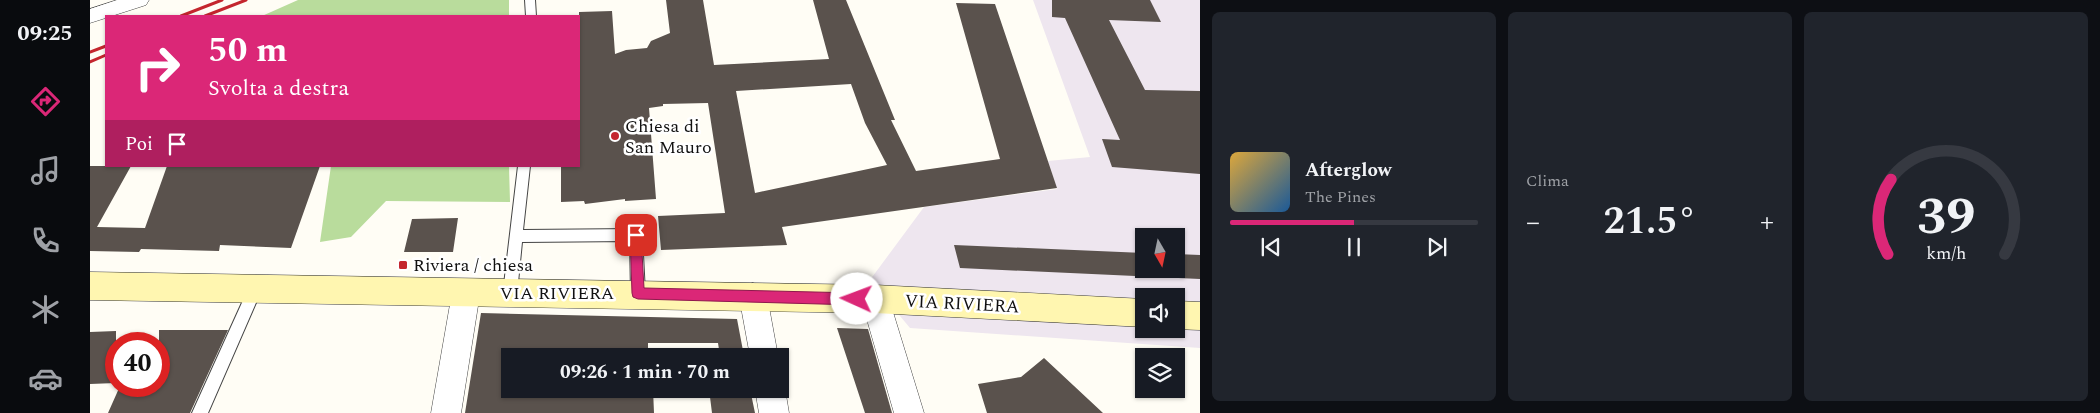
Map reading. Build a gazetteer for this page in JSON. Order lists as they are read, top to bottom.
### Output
{
  "streets": {
    "street": ["VIA RIVIERA"]
  },
  "places": {
    "other": ["Chiesa di San Mauro"],
    "transit": ["Riviera / chiesa"]
  },
  "north": "bottom",
  "page": {
    "tabs": "09:25",
    "tile": "Clima",
    "turn": ["50 m", "Svolta a destra"],
    "then": "Poi",
    "song": ["Afterglow", "The Pines"],
    "heat": ["−", "21.5°", "+"],
    "limit": "40",
    "trip": "09:26 · 1 min · 70 m",
    "gauge": ["39", "km/h"]
  }
}
